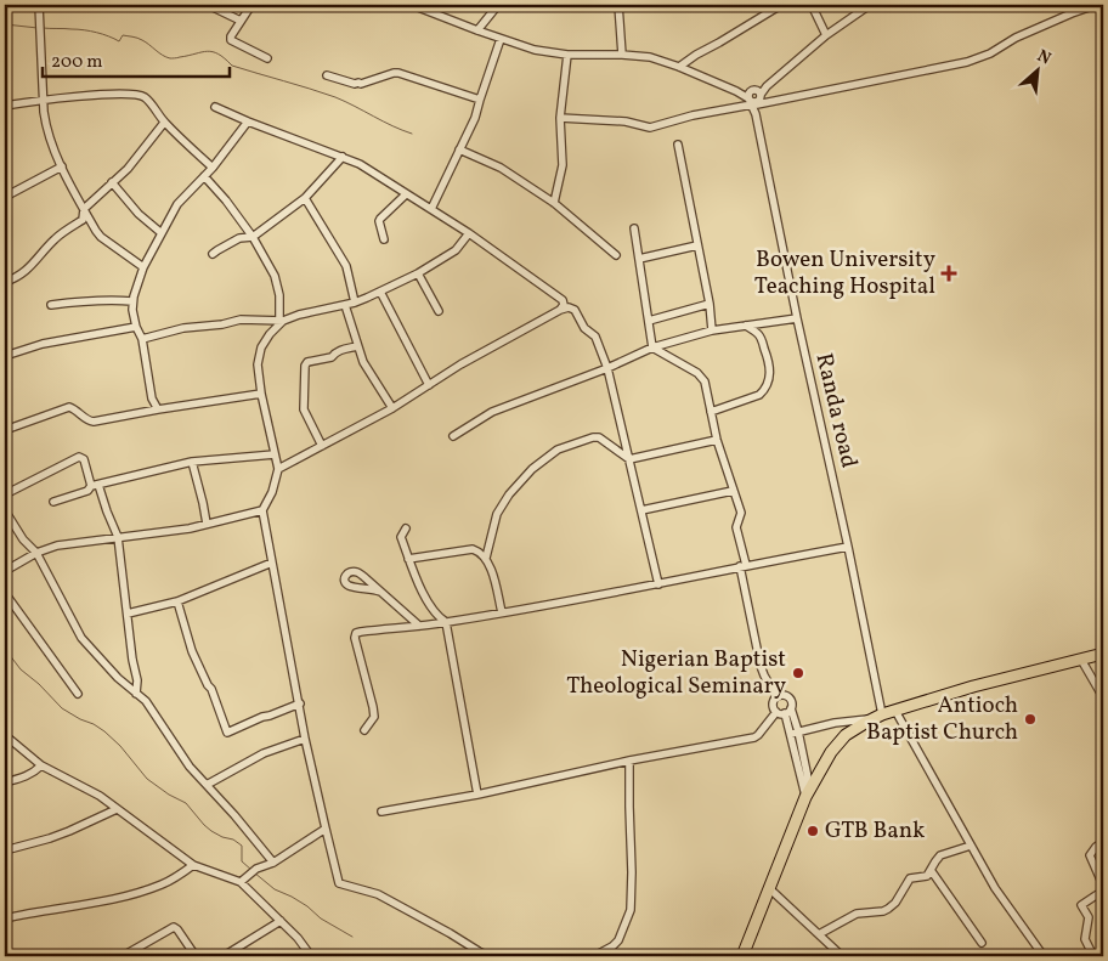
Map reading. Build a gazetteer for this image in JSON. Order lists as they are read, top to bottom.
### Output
{
  "streets": {
    "street": ["Randa road"]
  },
  "places": {
    "health": ["Bowen University Teaching Hospital"],
    "other": ["Nigerian Baptist Theological Seminary", "Antioch Baptist Church", "GTB Bank"]
  },
  "scale_bar": "200 m",
  "north": "top right"
}
